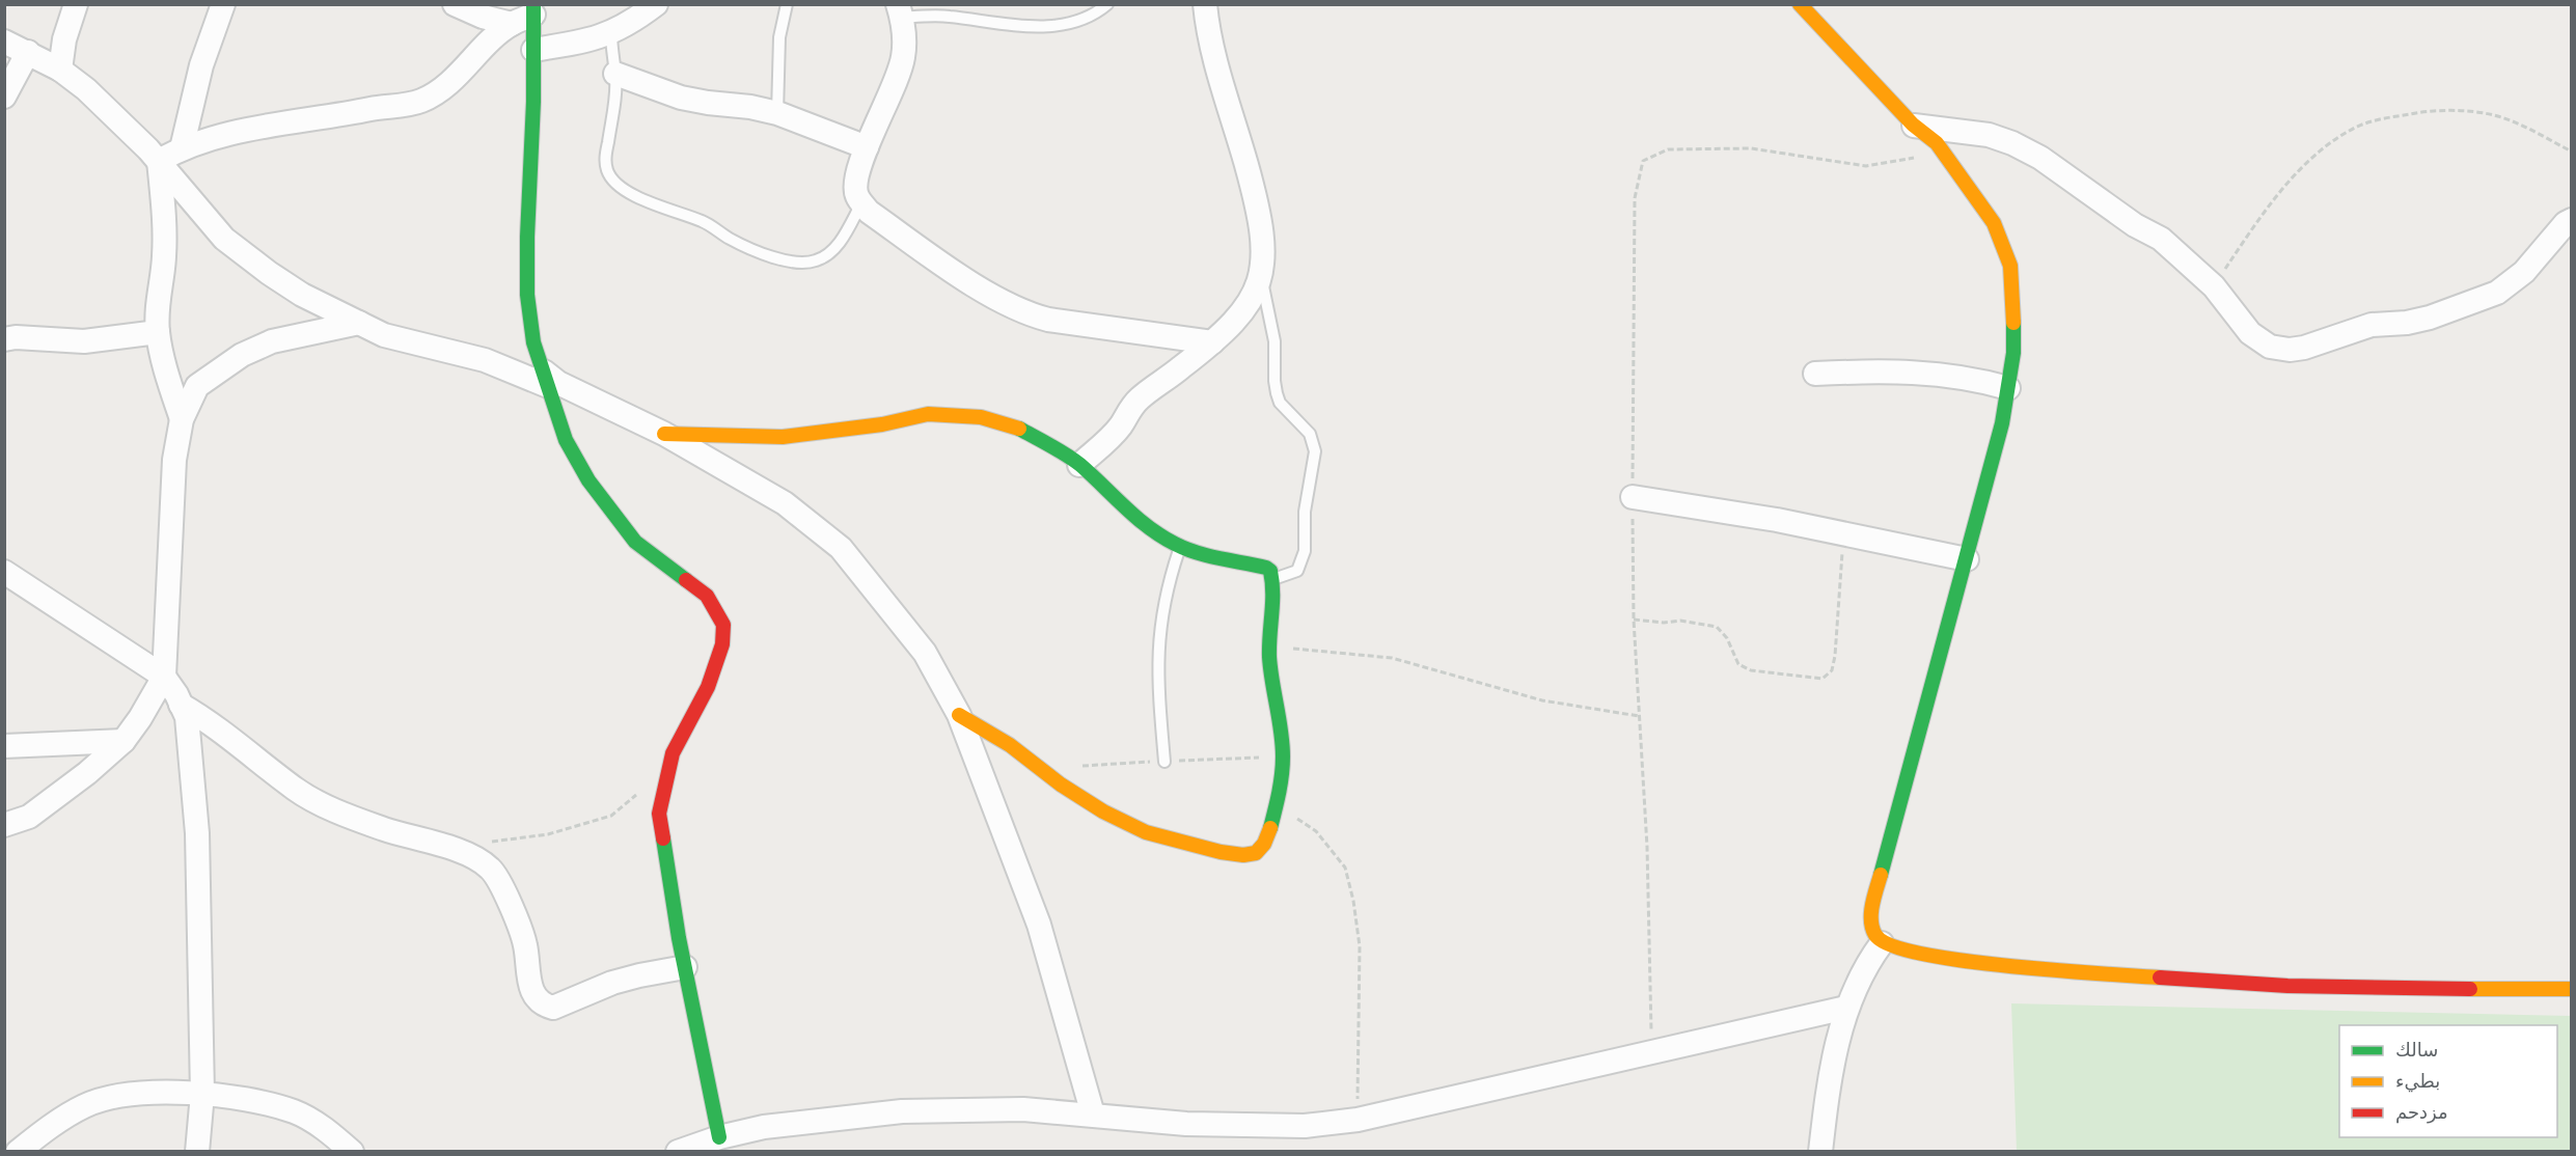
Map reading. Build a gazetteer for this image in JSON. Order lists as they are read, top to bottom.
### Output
{
  "legend": ["سالك", "بطيء", "مزدحم"]
}
